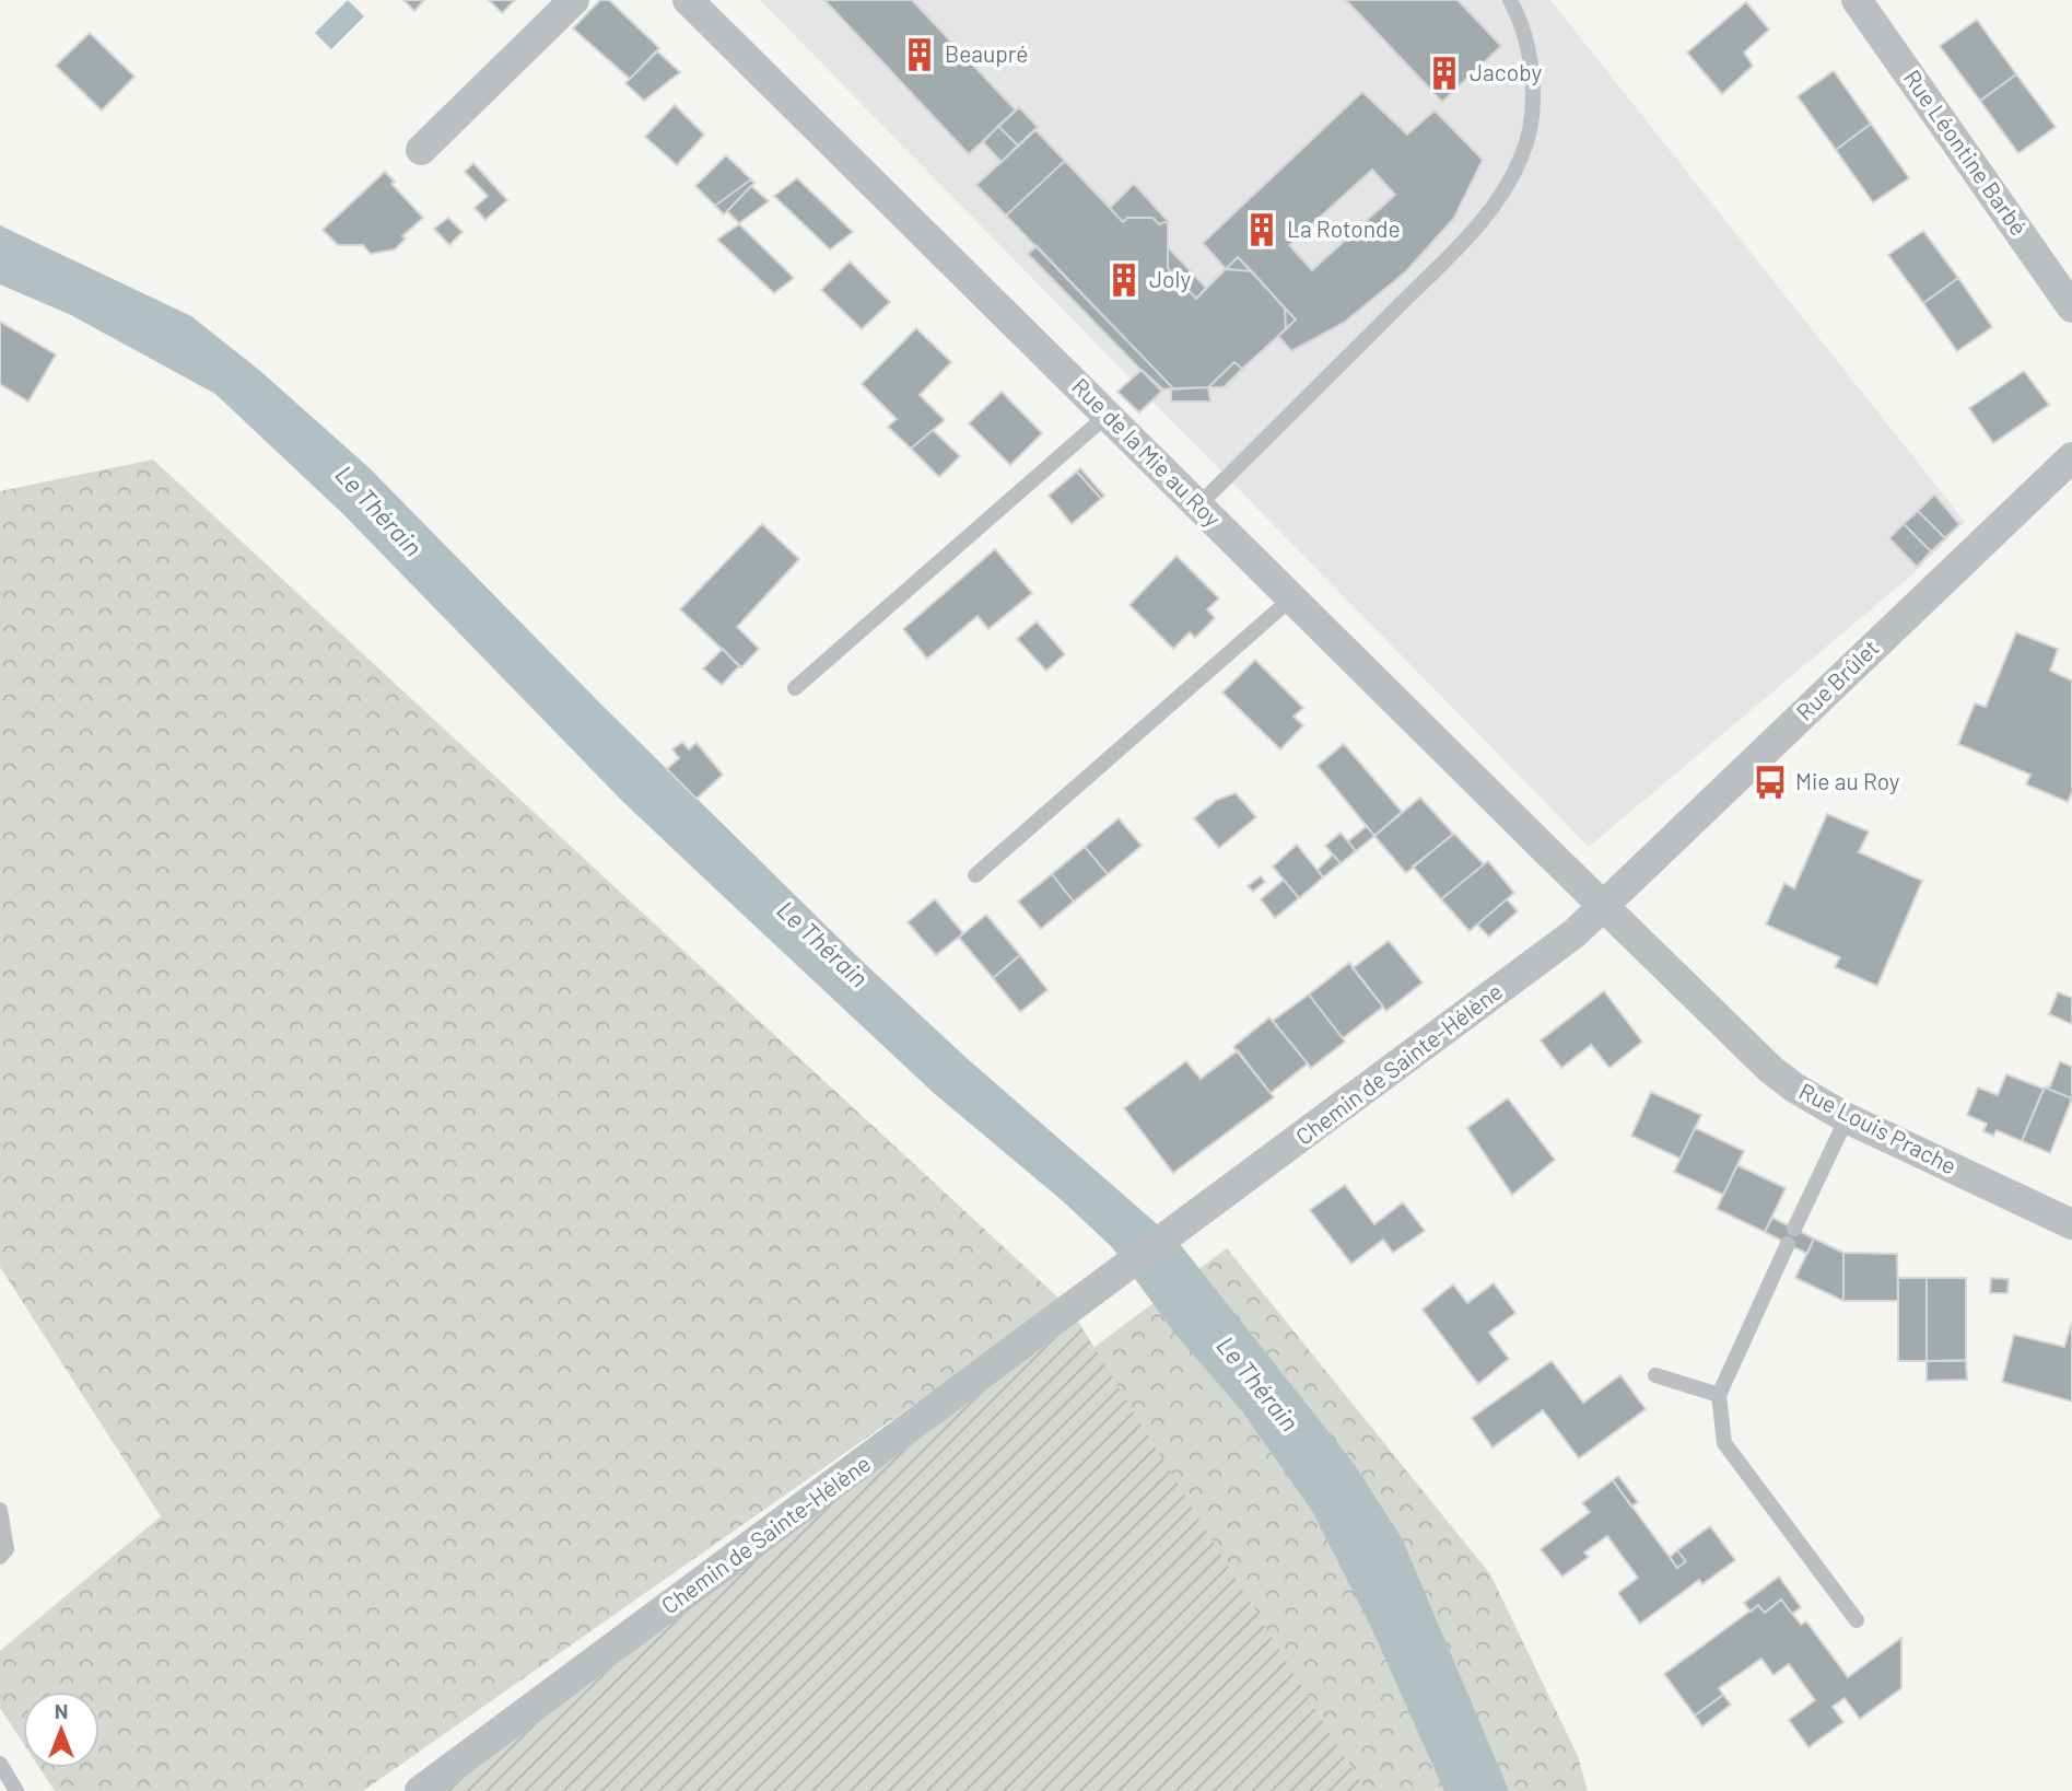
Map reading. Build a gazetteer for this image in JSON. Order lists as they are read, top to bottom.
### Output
{
  "streets": {
    "street": [
      "Rue Léontine Barbé",
      "Rue de la Mie au Roy",
      "Rue Brûlet",
      "Chemin de Sainte-Hélène",
      "Rue Louis Prache"
    ]
  },
  "crossings": [
    ["Rue de la Mie au Roy", "Rue Brûlet"],
    ["Rue de la Mie au Roy", "Chemin de Sainte-Hélène"],
    ["Rue de la Mie au Roy", "Rue Louis Prache"],
    ["Rue Brûlet", "Chemin de Sainte-Hélène"],
    ["Rue Brûlet", "Rue Louis Prache"],
    ["Chemin de Sainte-Hélène", "Rue Louis Prache"]
  ],
  "water": ["Le Thérain"],
  "places": {
    "building": [
      "Beaupré",
      "Jacoby",
      "La Rotonde",
      "Joly"
    ],
    "bus stop": ["Mie au Roy"]
  },
  "north": "top"
}
